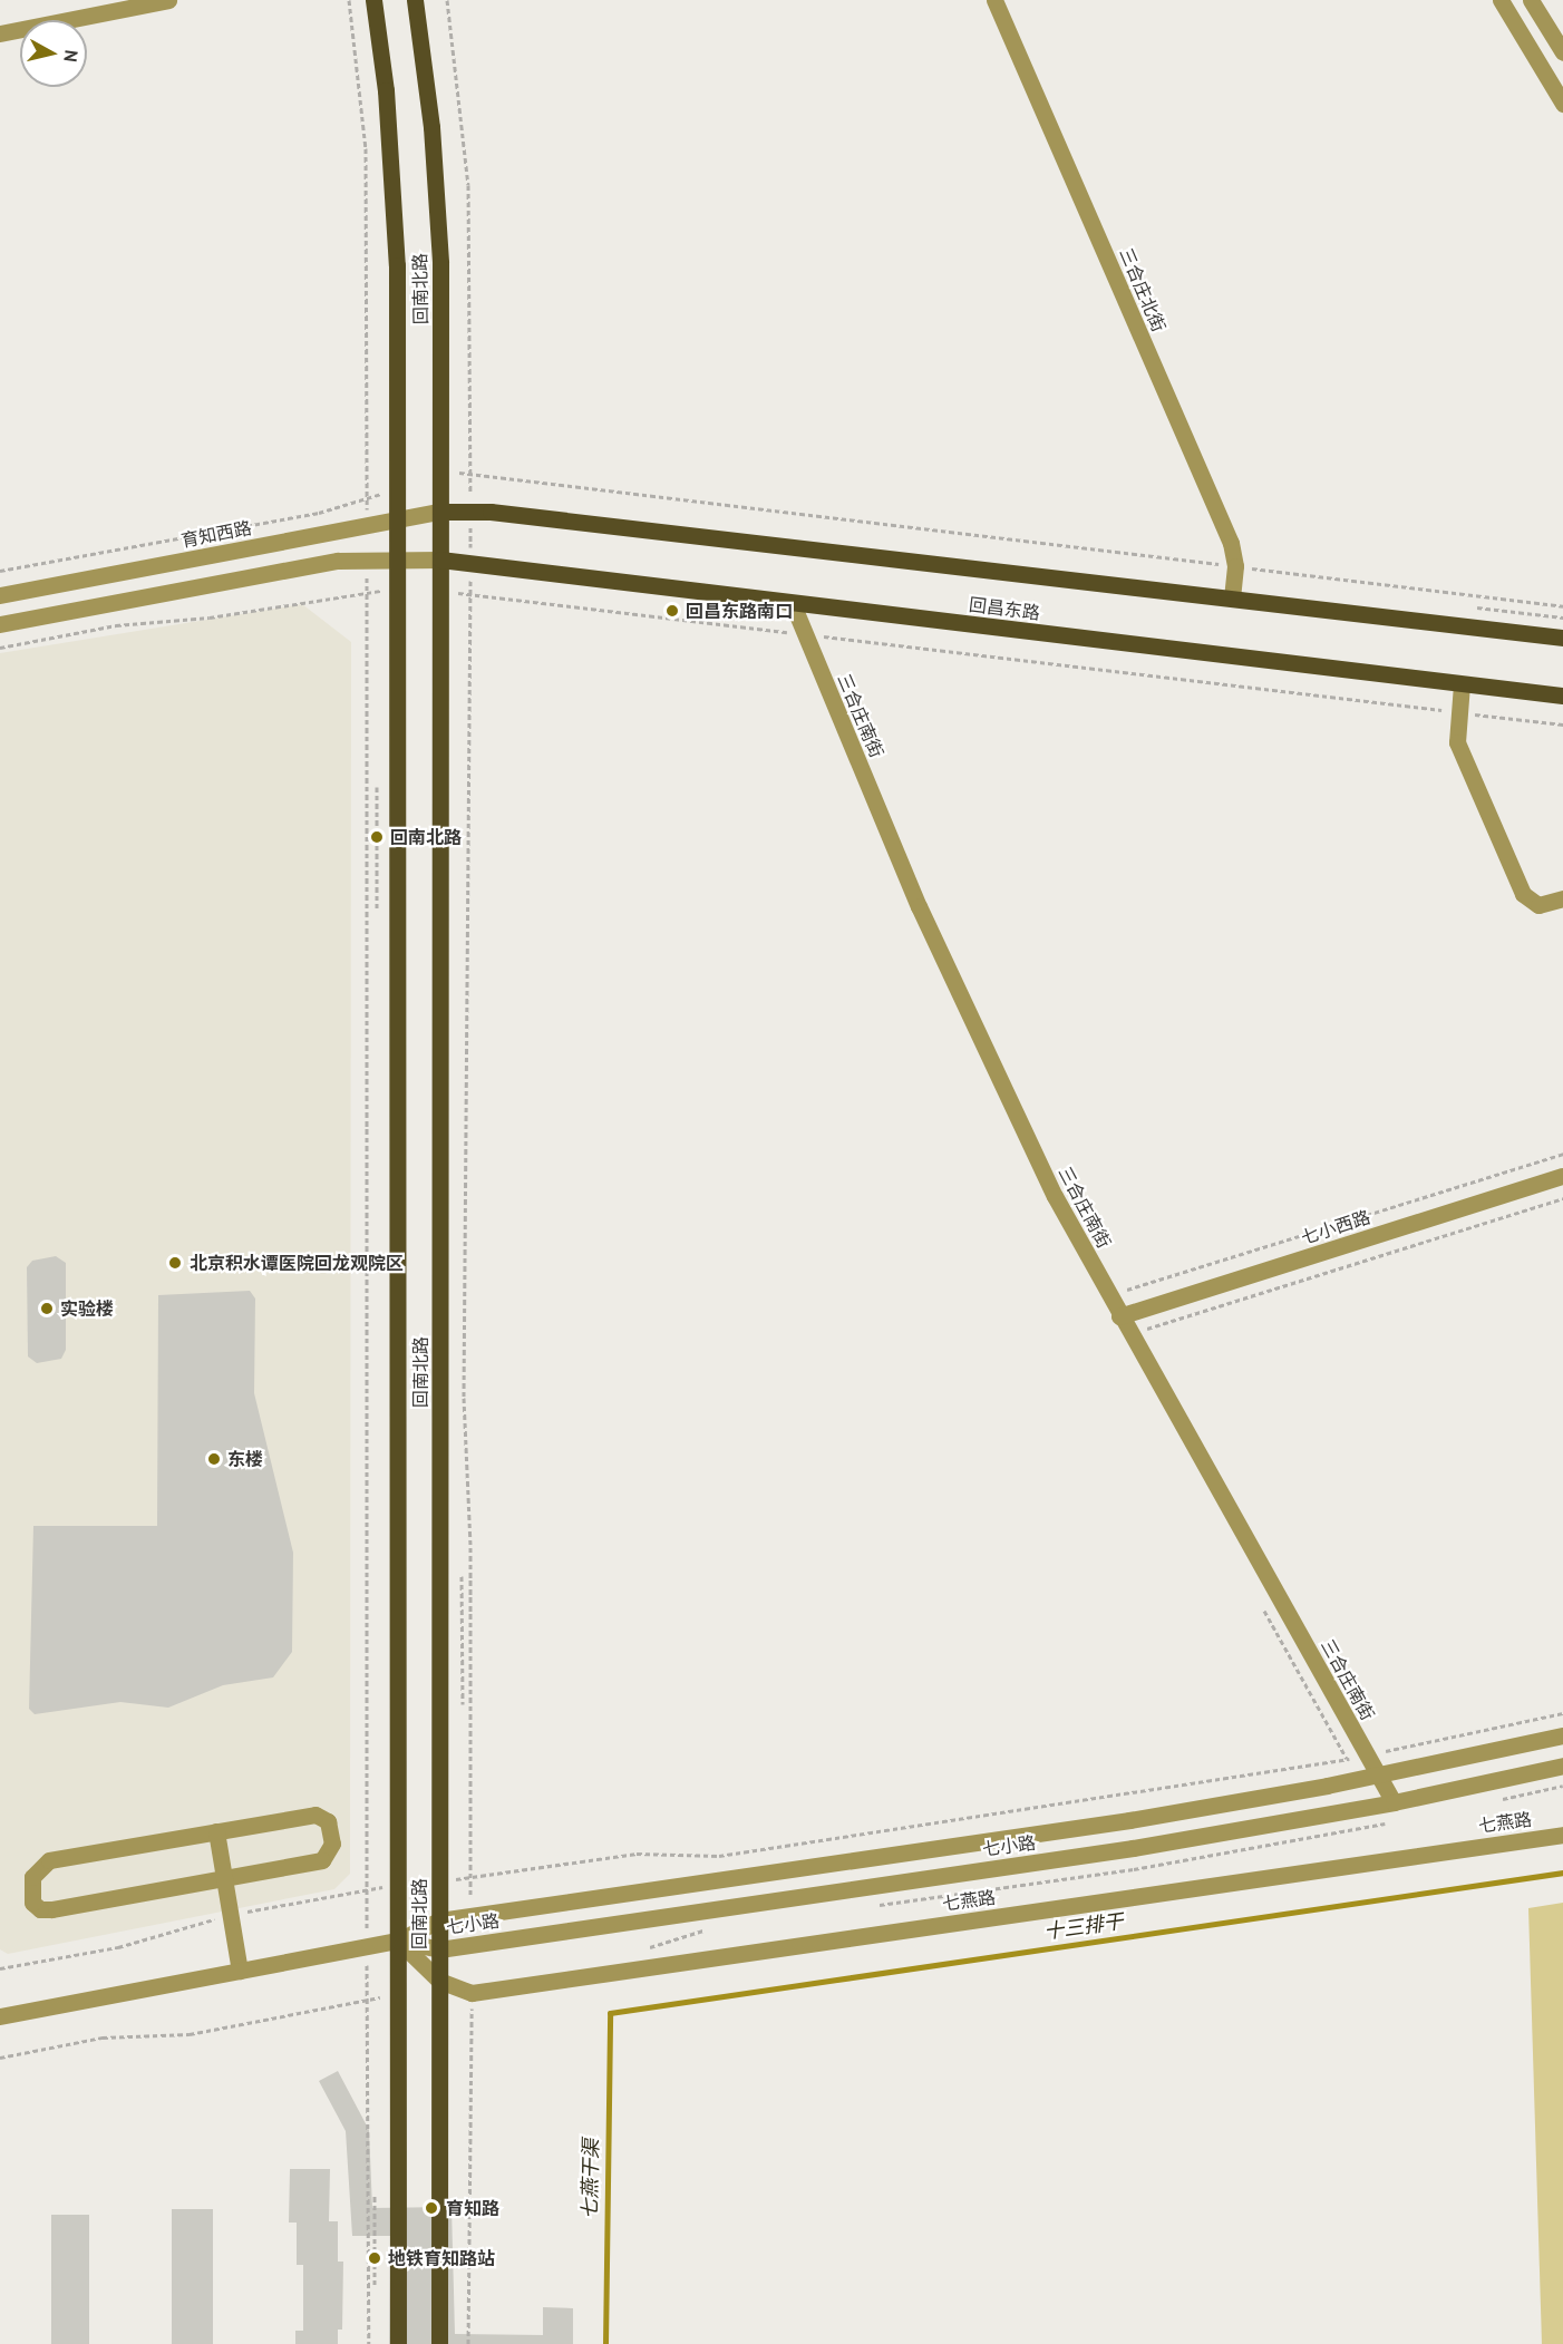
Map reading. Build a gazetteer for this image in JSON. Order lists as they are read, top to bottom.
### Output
{
  "streets": {
    "main road": ["回南北路", "回昌东路"],
    "street": [
      "三合庄北街",
      "育知西路",
      "三合庄南街",
      "七小西路",
      "七燕路",
      "七小路"
    ]
  },
  "crossings": [
    ["回南北路", "育知西路"],
    ["回南北路", "回昌东路"],
    ["回南北路", "七燕路"],
    ["回南北路", "七小路"],
    ["三合庄北街", "回昌东路"],
    ["育知西路", "回昌东路"],
    ["回昌东路", "三合庄南街"],
    ["三合庄南街", "七小西路"],
    ["三合庄南街", "七小路"],
    ["七燕路", "七小路"]
  ],
  "water": ["十三排干", "七燕干渠"],
  "places": [
    "回昌东路南口",
    "回南北路",
    "北京积水谭医院回龙观院区",
    "实验楼",
    "东楼",
    "育知路",
    "地铁育知路站"
  ],
  "north": "right"
}
